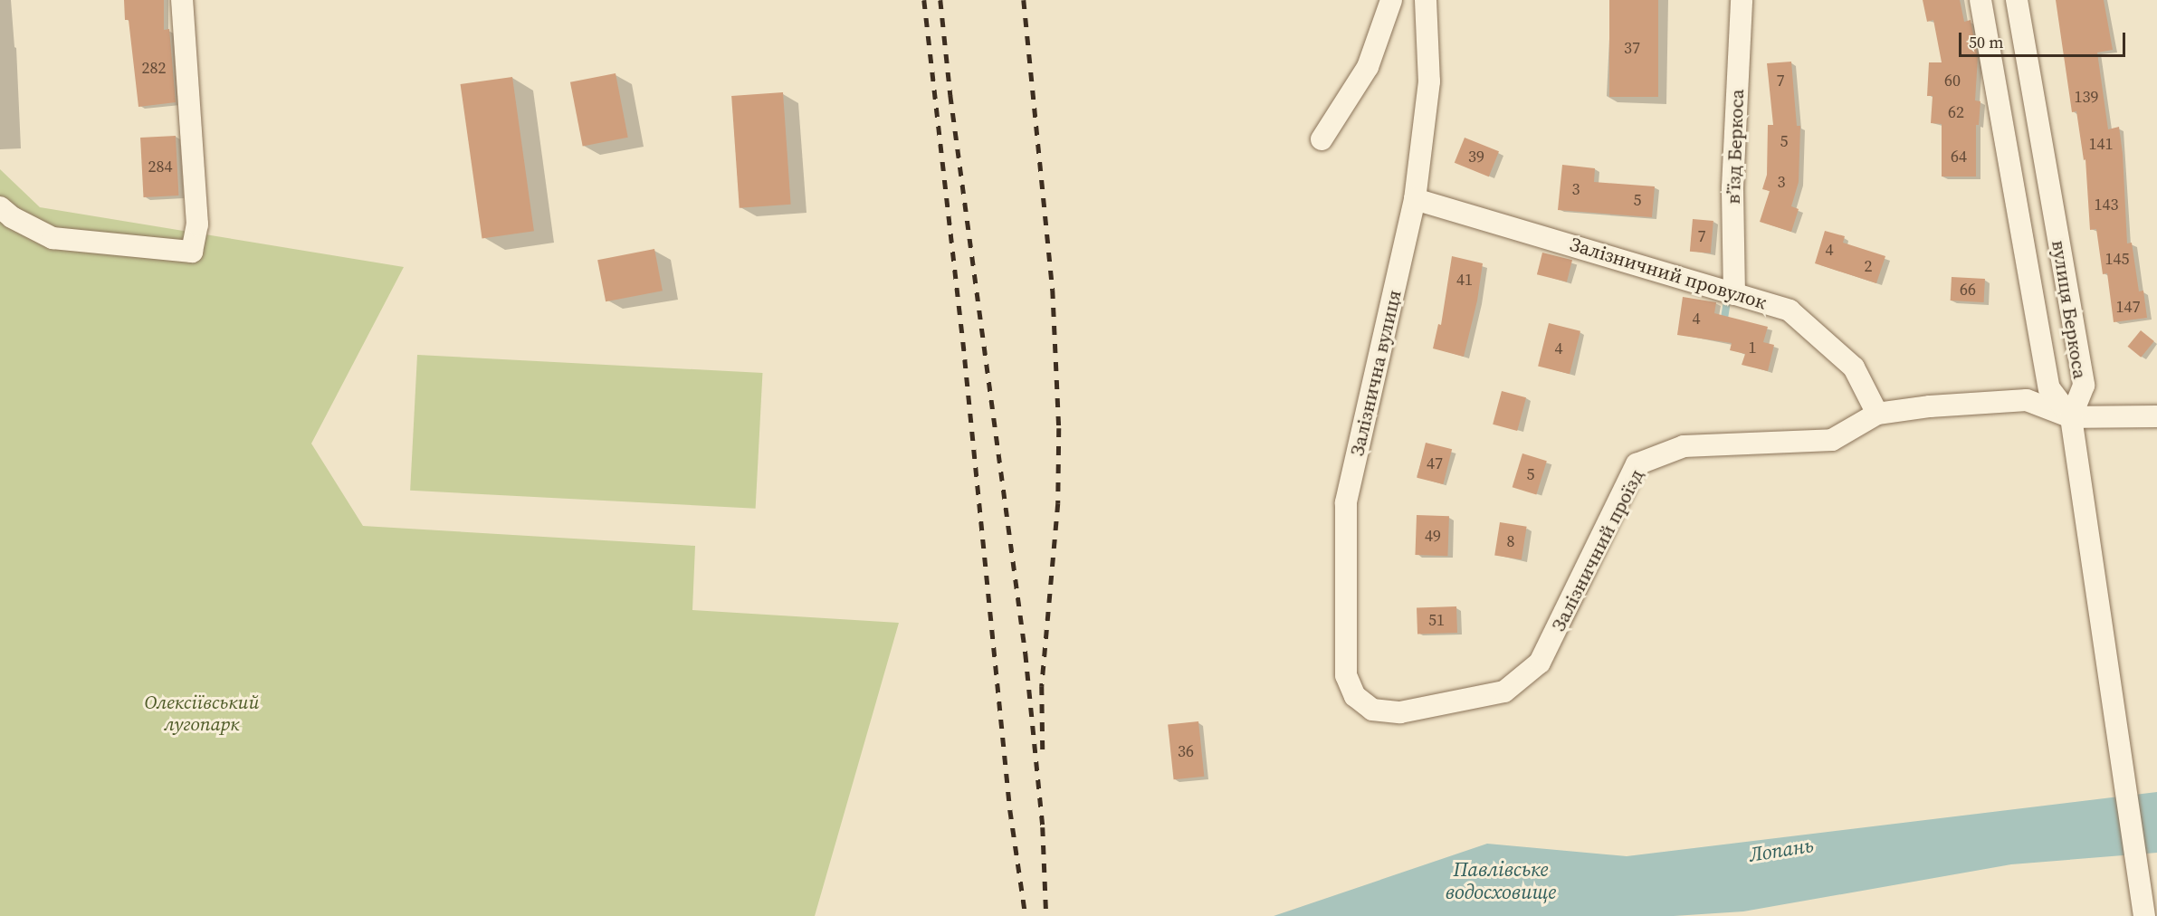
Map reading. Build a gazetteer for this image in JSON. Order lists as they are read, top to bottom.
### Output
{
  "streets": {
    "street": [
      "в’їзд Беркоса",
      "Залізничний провулок",
      "вулиця Беркоса",
      "Залізнична вулиця",
      "Залізничний проїзд"
    ]
  },
  "crossings": [
    ["в’їзд Беркоса", "Залізничний провулок"],
    ["Залізничний провулок", "Залізнична вулиця"],
    ["Залізничний провулок", "Залізничний проїзд"],
    ["Залізнична вулиця", "Залізничний проїзд"]
  ],
  "water": ["Лопань", "Павлівське водосховище"],
  "parks": ["Олексіївський лугопарк"],
  "house_numbers": [
    "37",
    "282",
    "7",
    "60",
    "139",
    "62",
    "5",
    "141",
    "39",
    "64",
    "284",
    "3",
    "3",
    "5",
    "143",
    "7",
    "4",
    "145",
    "2",
    "41",
    "66",
    "147",
    "4",
    "1",
    "4",
    "47",
    "5",
    "49",
    "8",
    "51",
    "36"
  ],
  "scale_bar": "50 m"
}
